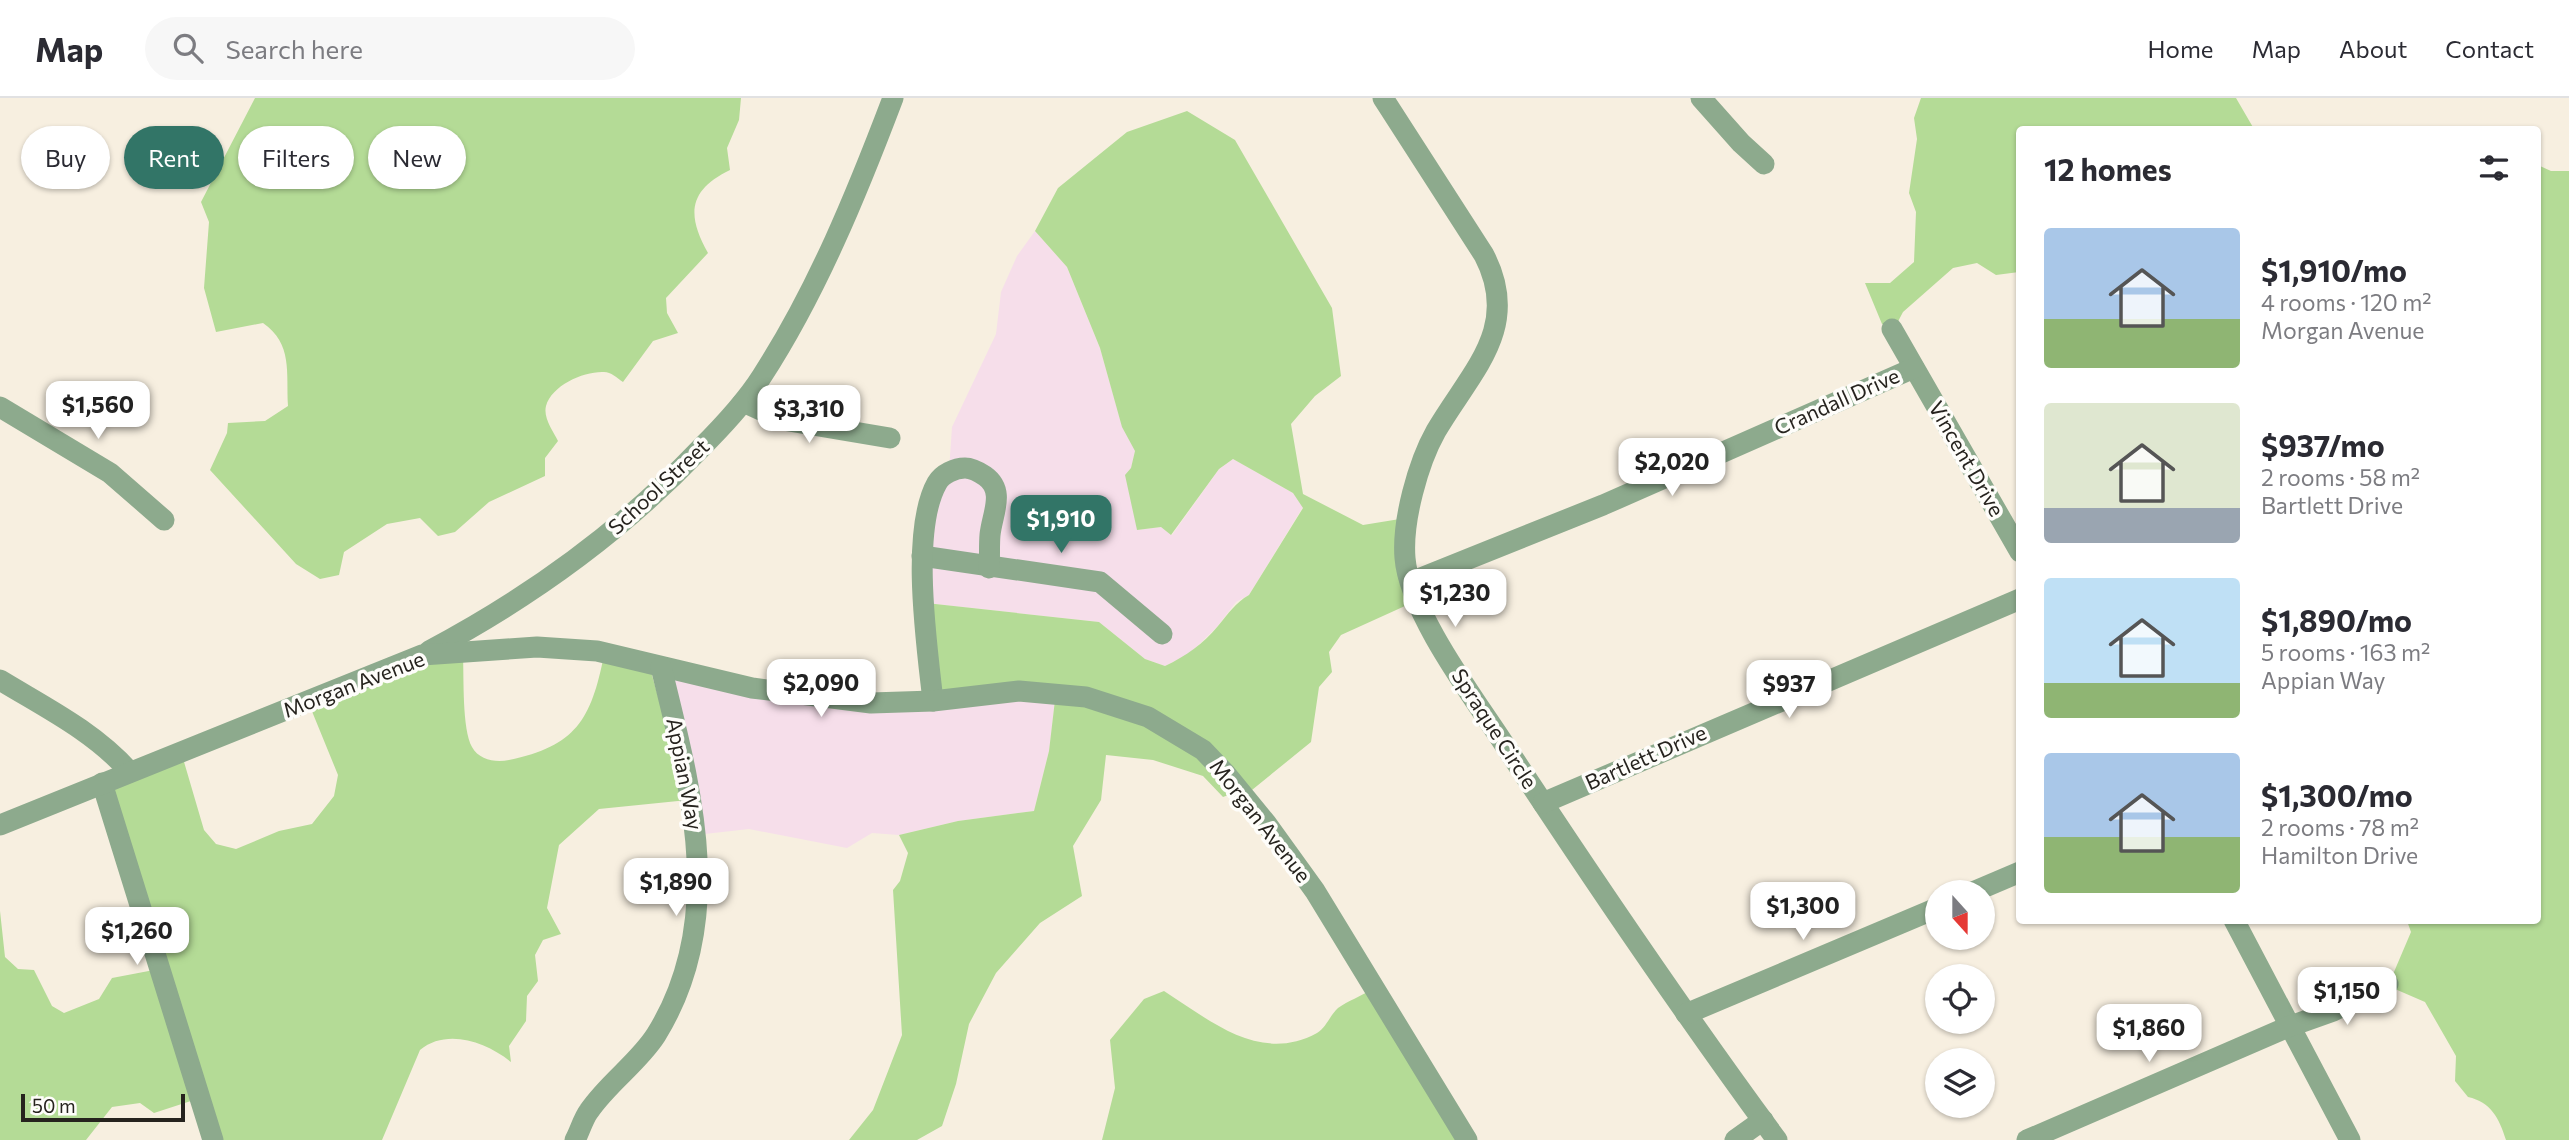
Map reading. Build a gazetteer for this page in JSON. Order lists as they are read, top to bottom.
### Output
{
  "streets": {
    "street": [
      "Crandall Drive",
      "Vincent Drive",
      "School Street",
      "Morgan Avenue",
      "Spraque Circle",
      "Bartlett Drive",
      "Appian Way"
    ]
  },
  "crossings": [
    ["Crandall Drive", "Vincent Drive"],
    ["Crandall Drive", "Spraque Circle"],
    ["School Street", "Morgan Avenue"],
    ["Morgan Avenue", "Appian Way"],
    ["Spraque Circle", "Bartlett Drive"]
  ],
  "scale_bar": "50 m",
  "north": "bottom",
  "page": {
    "header": "Map",
    "search": "Search here",
    "nav": [
      "Home",
      "Map",
      "About",
      "Contact"
    ],
    "chip": [
      "Buy",
      "Rent",
      "Filters",
      "New"
    ],
    "heading": "12 homes",
    "list": [
      {
        "name": "$1,910/mo",
        "note": "4 rooms · 120 m² · Morgan Avenue"
      },
      {
        "name": "$937/mo",
        "note": "2 rooms · 58 m² · Bartlett Drive"
      },
      {
        "name": "$1,890/mo",
        "note": "5 rooms · 163 m² · Appian Way"
      },
      {
        "name": "$1,300/mo",
        "note": "2 rooms · 78 m² · Hamilton Drive"
      }
    ],
    "price": [
      "$1,560",
      "$3,310",
      "$2,020",
      "$1,910",
      "$1,230",
      "$2,090",
      "$937",
      "$1,890",
      "$1,300",
      "$1,260",
      "$1,150",
      "$1,860"
    ],
    "scale": "50 m"
  }
}
